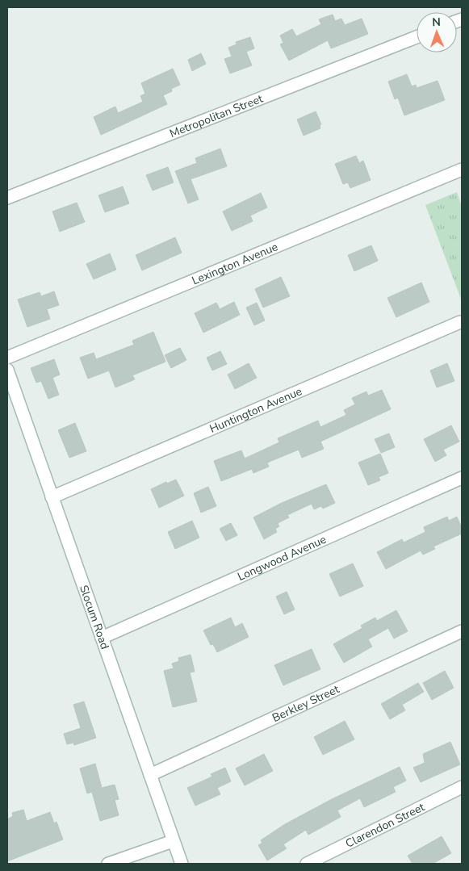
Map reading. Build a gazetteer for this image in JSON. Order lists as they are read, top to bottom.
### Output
{
  "streets": {
    "street": [
      "Metropolitan Street",
      "Lexington Avenue",
      "Huntington Avenue",
      "Longwood Avenue",
      "Slocum Road",
      "Berkley Street",
      "Clarendon Street"
    ]
  },
  "crossings": [
    ["Huntington Avenue", "Slocum Road"],
    ["Longwood Avenue", "Slocum Road"],
    ["Slocum Road", "Berkley Street"]
  ],
  "north": "top"
}
